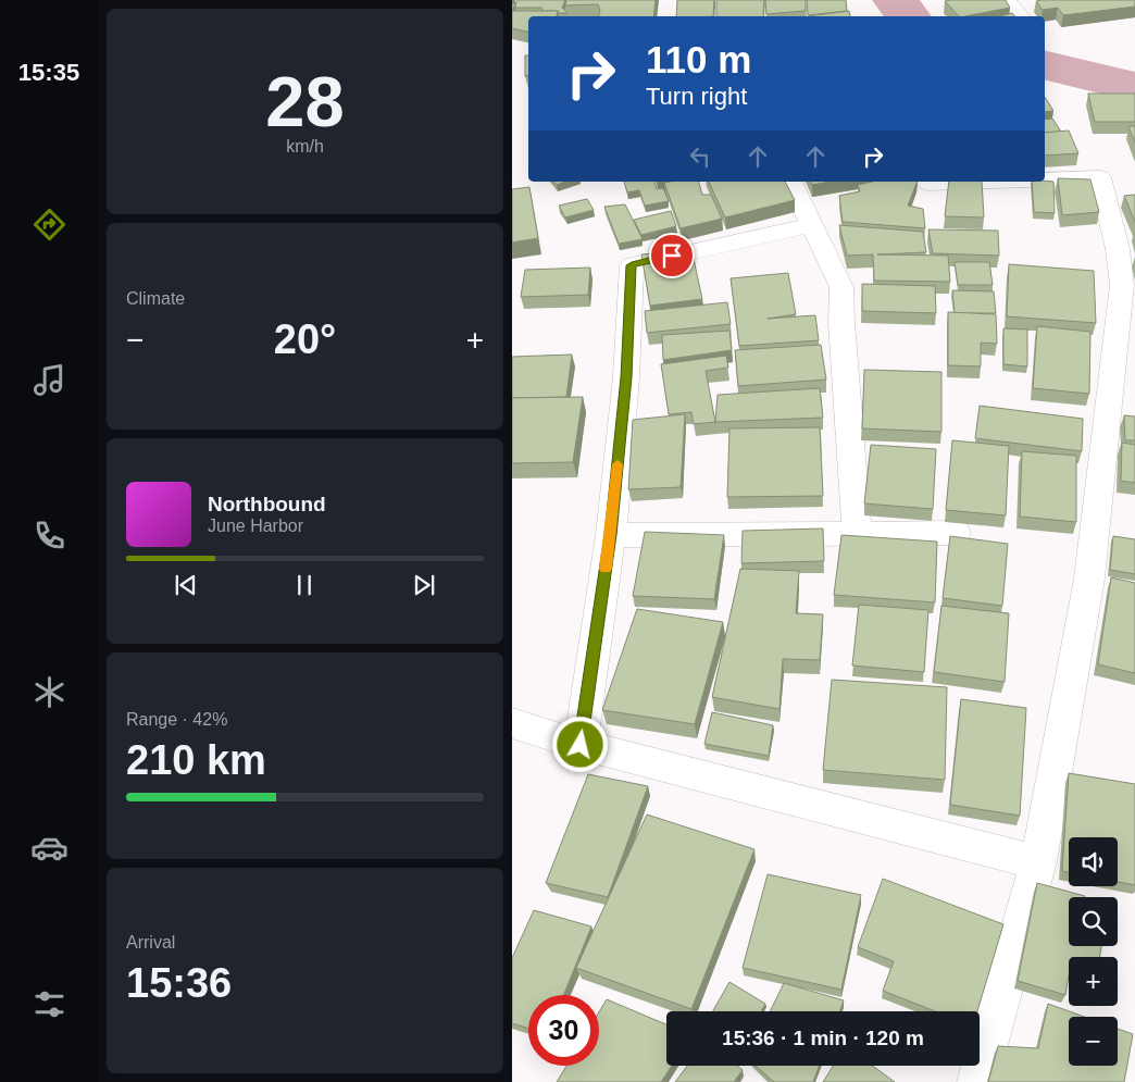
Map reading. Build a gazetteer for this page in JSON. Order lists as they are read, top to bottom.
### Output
{
  "page": {
    "tabs": "15:35",
    "tile": [
      ["28", "km/h"],
      "Climate",
      ["Range · 42%", "210 km"],
      ["Arrival", "15:36"]
    ],
    "turn": ["110 m", "Turn right"],
    "heat": ["−", "20°", "+"],
    "song": ["Northbound", "June Harbor"],
    "map_buttons": ["+", "−"],
    "limit": "30",
    "trip": "15:36 · 1 min · 120 m"
  }
}
